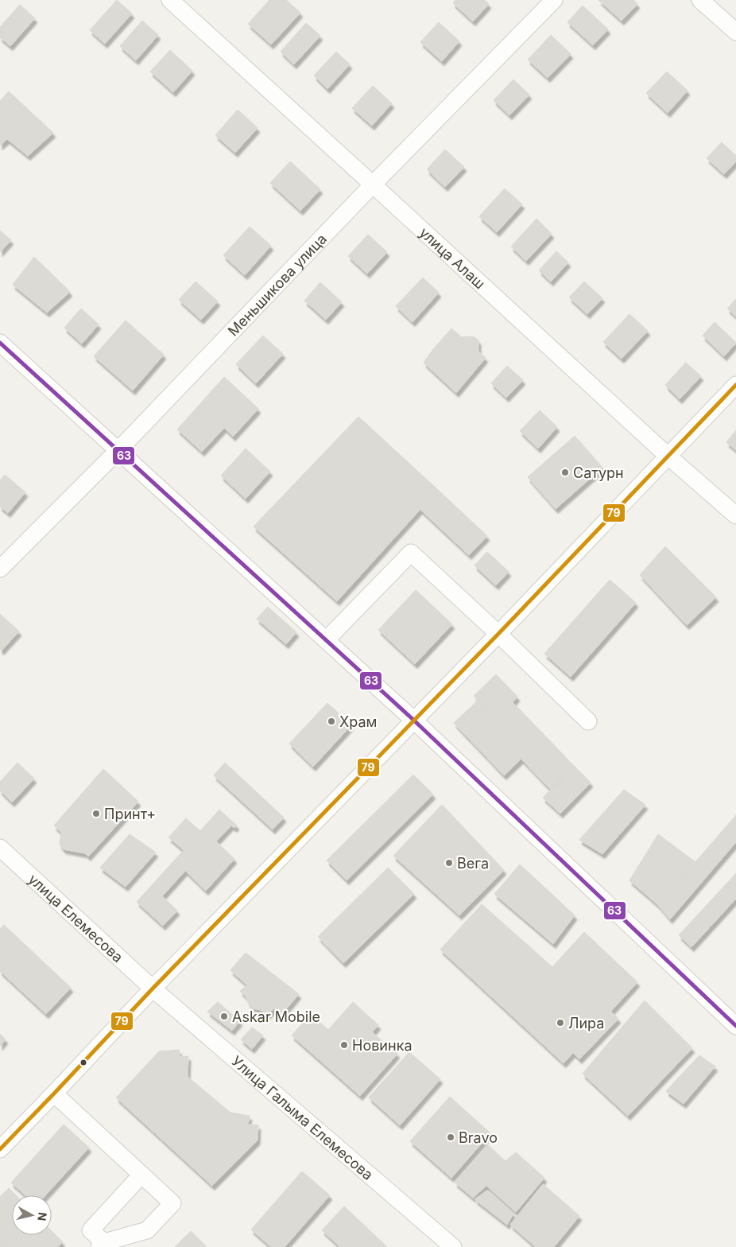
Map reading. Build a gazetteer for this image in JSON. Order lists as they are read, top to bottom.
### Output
{
  "streets": {
    "street": [
      "улица Алаш",
      "Меньшикова улица",
      "улица Елемесова",
      "Улица Галыма Елемесова"
    ]
  },
  "crossings": [
    ["улица Алаш", "Меньшикова улица"],
    ["улица Елемесова", "Улица Галыма Елемесова"]
  ],
  "places": [
    "Сатурн",
    "Храм",
    "Принт+",
    "Вега",
    "Askar Mobile",
    "Лира",
    "Новинка",
    "Bravo"
  ],
  "lines": ["transit line 63", "transit line 79"],
  "north": "right"
}
